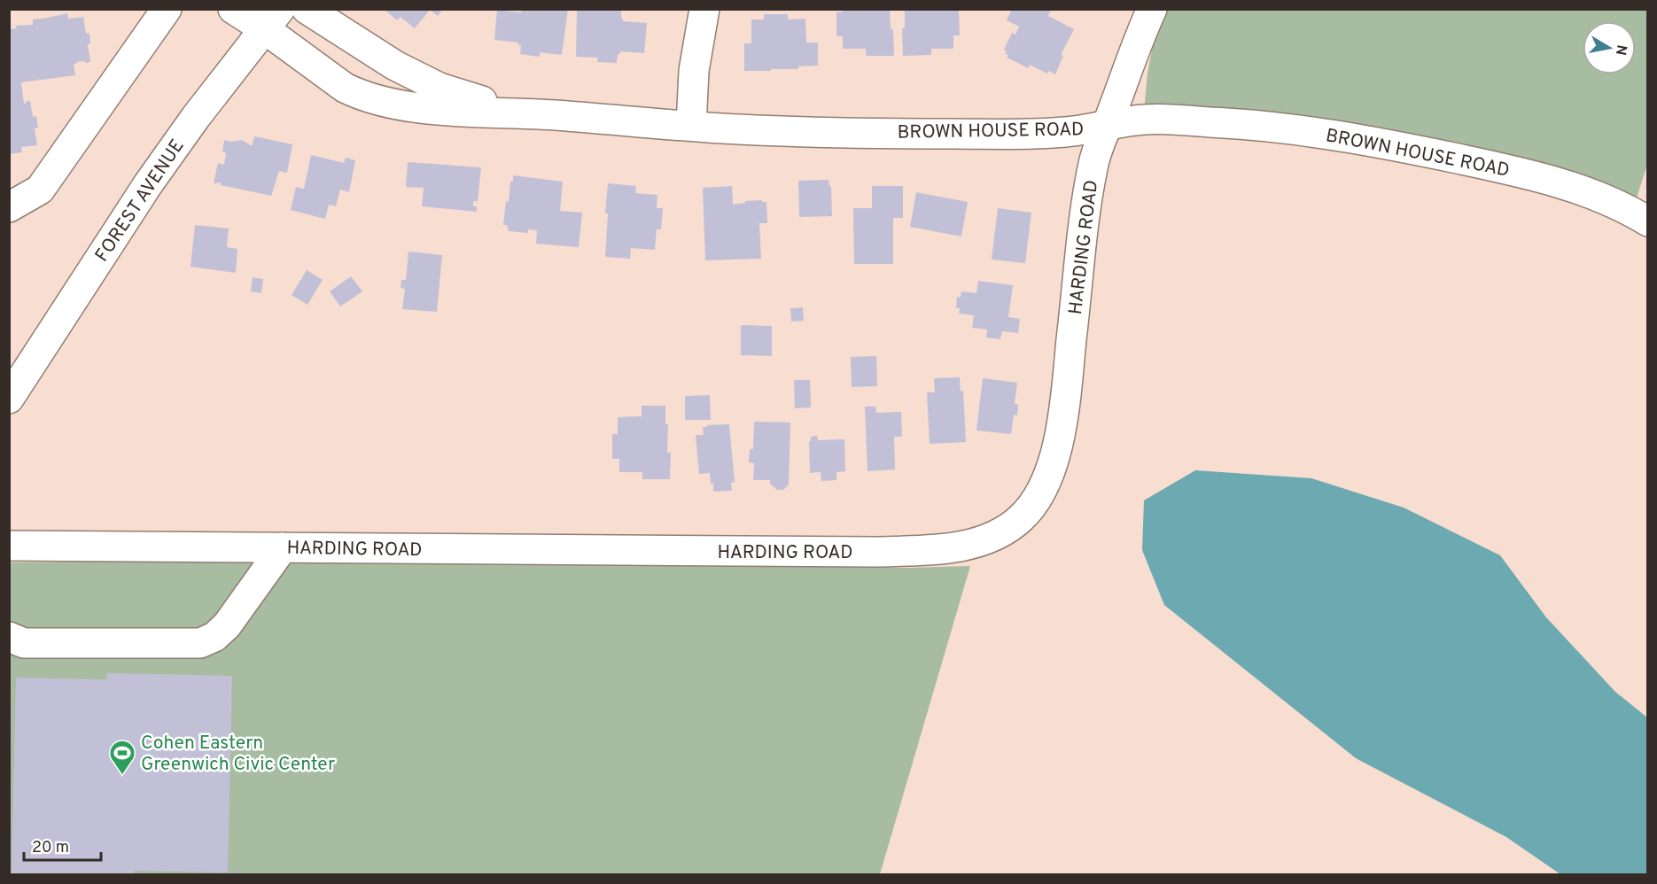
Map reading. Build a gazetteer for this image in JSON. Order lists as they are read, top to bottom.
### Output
{
  "streets": {
    "street": ["BROWN HOUSE ROAD", "FOREST AVENUE", "HARDING ROAD"]
  },
  "crossings": [
    ["BROWN HOUSE ROAD", "FOREST AVENUE"],
    ["BROWN HOUSE ROAD", "HARDING ROAD"]
  ],
  "places": {
    "sports": ["Cohen Eastern Greenwich Civic Center"]
  },
  "scale_bar": "20 m",
  "north": "right"
}
